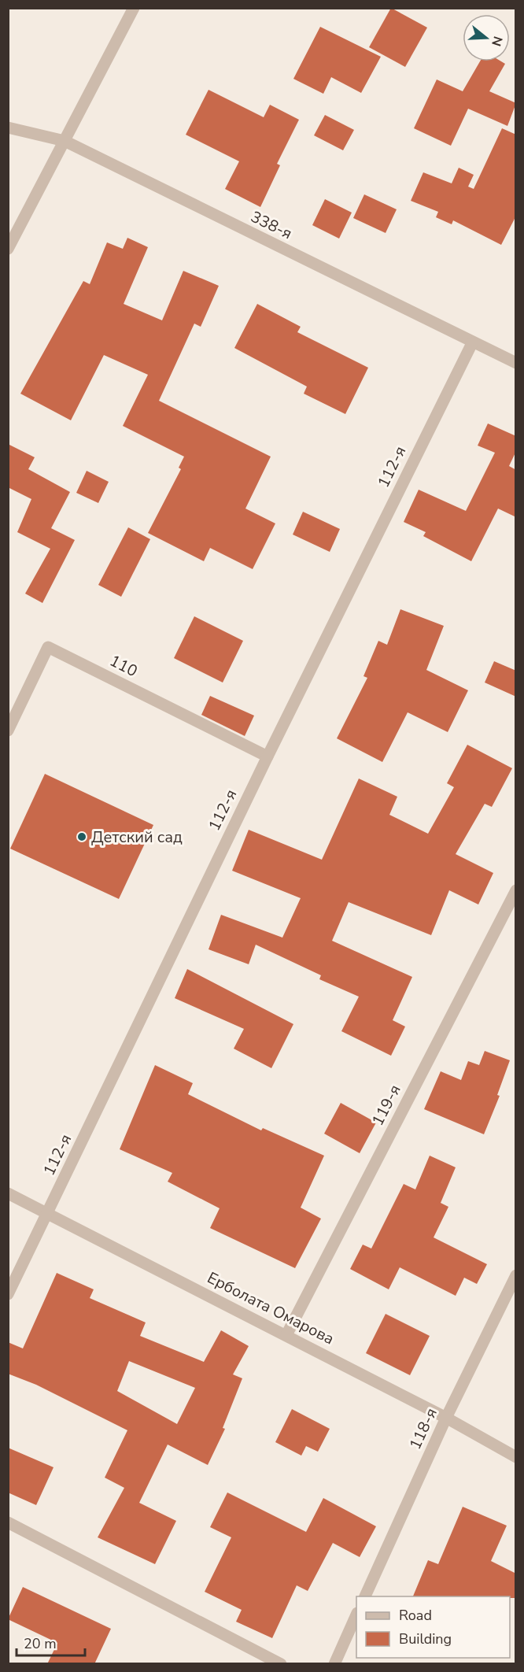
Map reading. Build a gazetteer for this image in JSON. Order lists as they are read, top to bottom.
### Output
{
  "streets": {
    "street": [
      "338-я",
      "112-я",
      "110",
      "119-я",
      "Ерболата Омарова",
      "118-я"
    ]
  },
  "crossings": [
    ["338-я", "112-я"],
    ["112-я", "110"],
    ["112-я", "Ерболата Омарова"],
    ["119-я", "Ерболата Омарова"],
    ["Ерболата Омарова", "118-я"]
  ],
  "places": ["Детский сад"],
  "legend": ["Road", "Building"],
  "scale_bar": "20 m",
  "north": "right"
}
